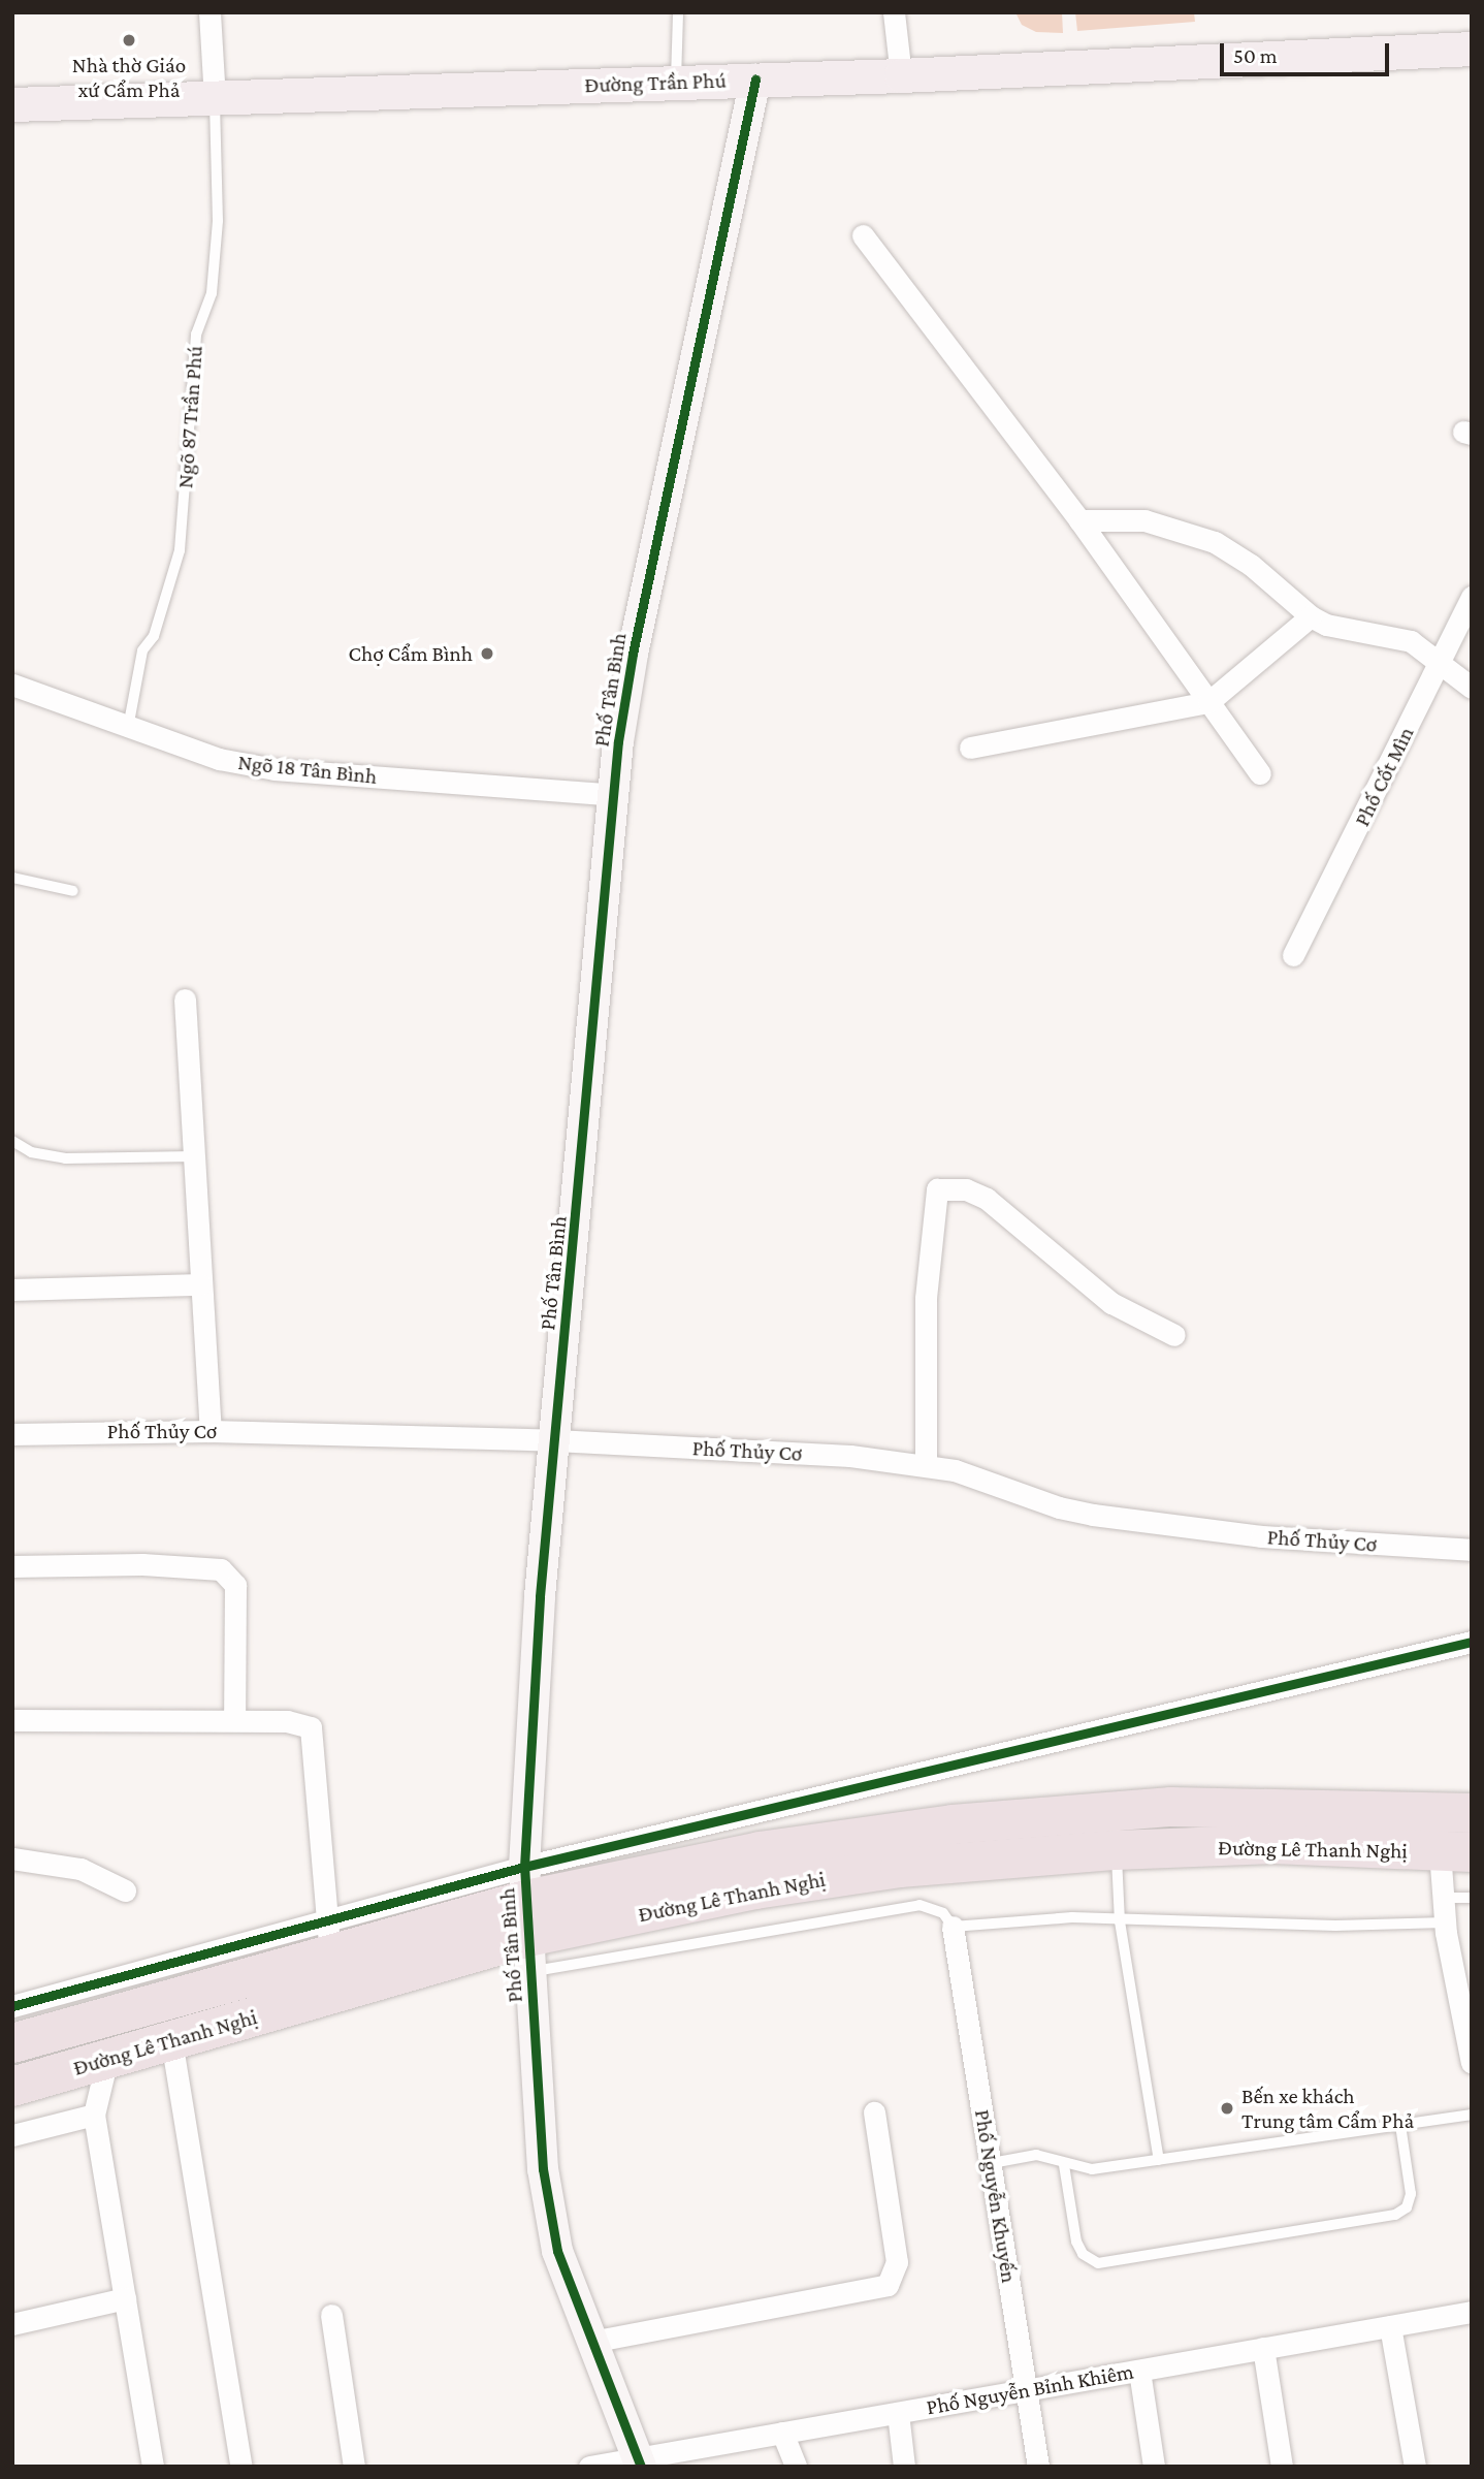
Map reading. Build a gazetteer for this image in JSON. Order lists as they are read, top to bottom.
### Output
{
  "streets": {
    "highway": ["Đường Lê Thanh Nghị"],
    "main road": ["Đường Trần Phú"],
    "street": [
      "Phố Tân Bình",
      "Ngõ 18 Tân Bình",
      "Phố Cốt Mìn",
      "Phố Thủy Cơ",
      "Phố Nguyễn Khuyến",
      "Phố Nguyễn Bỉnh Khiêm"
    ],
    "lane": ["Ngõ 87 Trần Phú"]
  },
  "crossings": [
    ["Đường Trần Phú", "Ngõ 87 Trần Phú"],
    ["Đường Trần Phú", "Phố Tân Bình"],
    ["Ngõ 87 Trần Phú", "Ngõ 18 Tân Bình"],
    ["Phố Tân Bình", "Ngõ 18 Tân Bình"],
    ["Phố Tân Bình", "Phố Thủy Cơ"],
    ["Phố Tân Bình", "Đường Lê Thanh Nghị"],
    ["Phố Tân Bình", "Phố Nguyễn Bỉnh Khiêm"],
    ["Phố Nguyễn Khuyến", "Phố Nguyễn Bỉnh Khiêm"]
  ],
  "places": ["Nhà thờ Giáo xứ Cẩm Phả", "Chợ Cẩm Bình", "Bến xe khách Trung tâm Cẩm Phả"],
  "scale_bar": "50 m"
}
